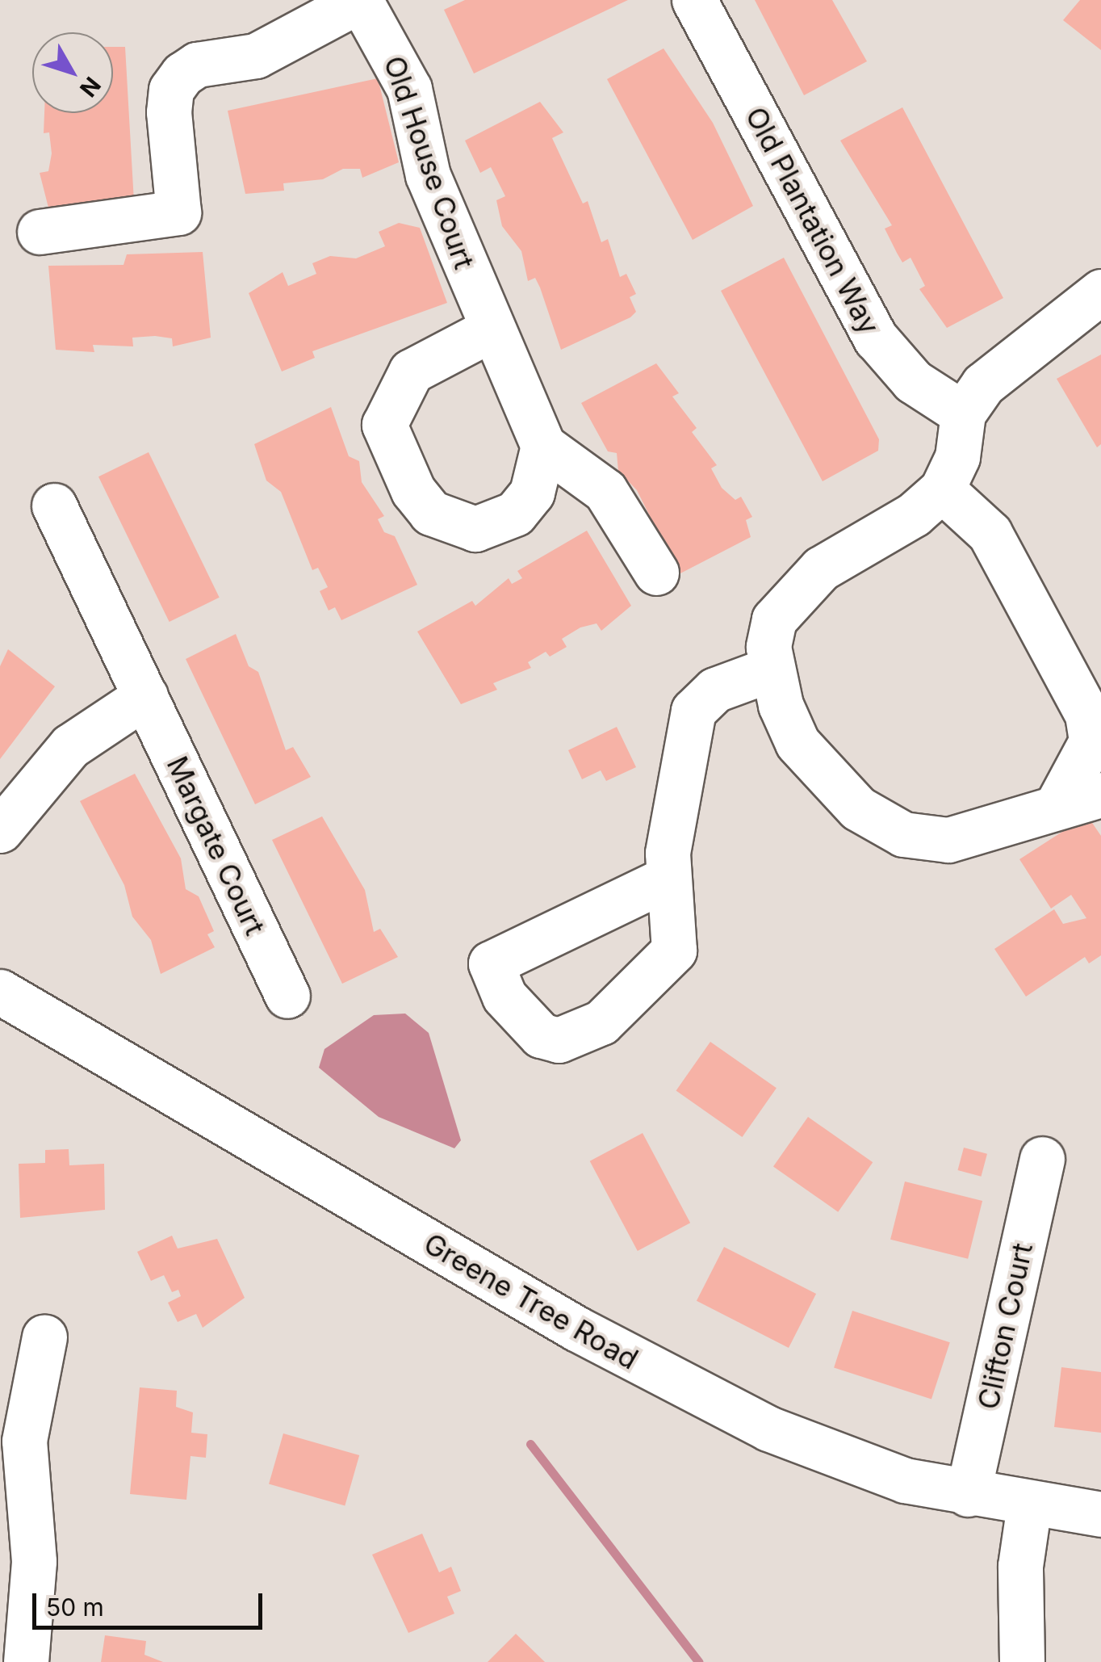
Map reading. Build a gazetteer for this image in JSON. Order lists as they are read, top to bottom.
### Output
{
  "streets": {
    "street": [
      "Old House Court",
      "Old Plantation Way",
      "Margate Court",
      "Greene Tree Road",
      "Clifton Court"
    ]
  },
  "crossings": [
    ["Greene Tree Road", "Clifton Court"]
  ],
  "scale_bar": "50 m",
  "north": "bottom right"
}
